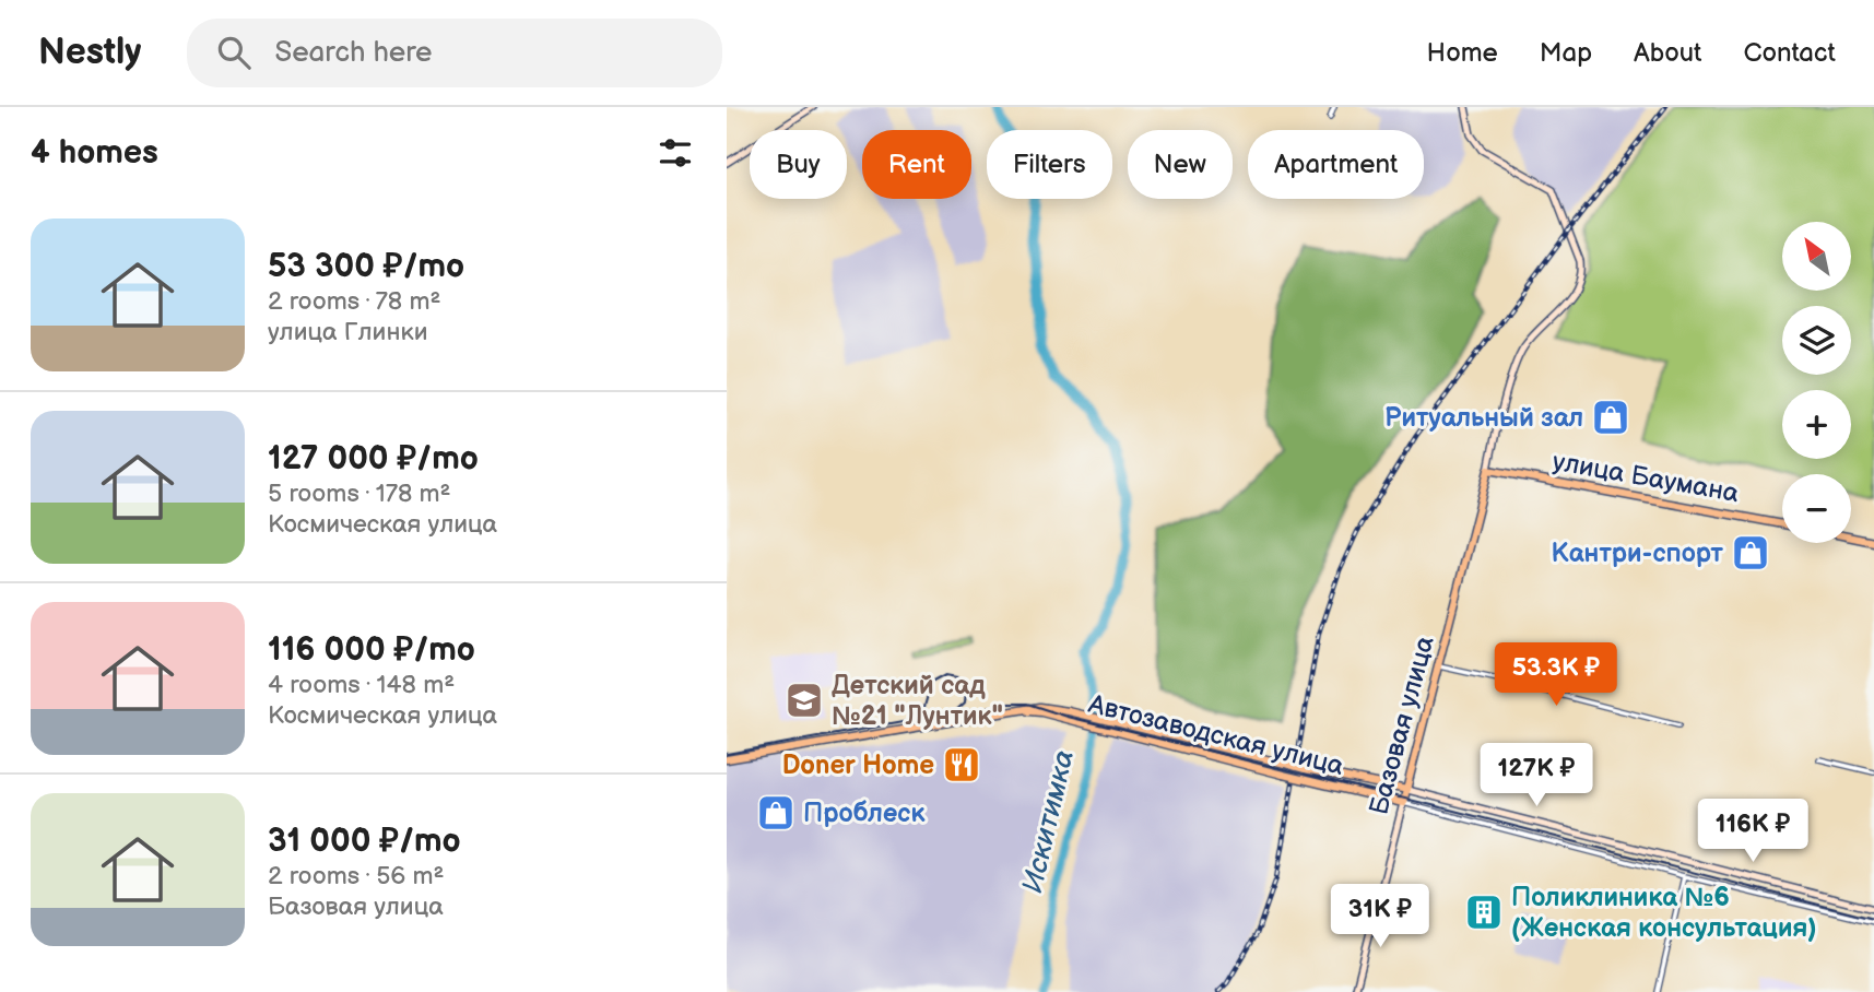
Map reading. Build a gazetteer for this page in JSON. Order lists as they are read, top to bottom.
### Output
{
  "streets": {
    "main road": ["улица Баумана", "Базовая улица", "Автозаводская улица"]
  },
  "crossings": [
    ["улица Баумана", "Базовая улица"],
    ["Базовая улица", "Автозаводская улица"]
  ],
  "water": ["Искитимка"],
  "places": {
    "shop": ["Ритуальный зал", "Кантри-спорт", "Проблеск"],
    "school or university": ["Детский сад №21 \"Лунтик\""],
    "restaurant": ["Doner Home"],
    "building": ["Поликлиника №6 (Женская консультация)"]
  },
  "north": "top left",
  "page": {
    "header": "Nestly",
    "search": "Search here",
    "nav": [
      "Home",
      "Map",
      "About",
      "Contact"
    ],
    "heading": "4 homes",
    "chip": [
      "Buy",
      "Rent",
      "Filters",
      "New",
      "Apartment"
    ],
    "list": [
      {
        "name": "53 300 ₽/mo",
        "note": "2 rooms · 78 m² · улица Глинки"
      },
      {
        "name": "127 000 ₽/mo",
        "note": "5 rooms · 178 m² · Космическая улица"
      },
      {
        "name": "116 000 ₽/mo",
        "note": "4 rooms · 148 m² · Космическая улица"
      },
      {
        "name": "31 000 ₽/mo",
        "note": "2 rooms · 56 m² · Базовая улица"
      }
    ],
    "map_buttons": ["+", "−"],
    "price": [
      "53.3K ₽",
      "127K ₽",
      "116K ₽",
      "31K ₽"
    ]
  }
}
